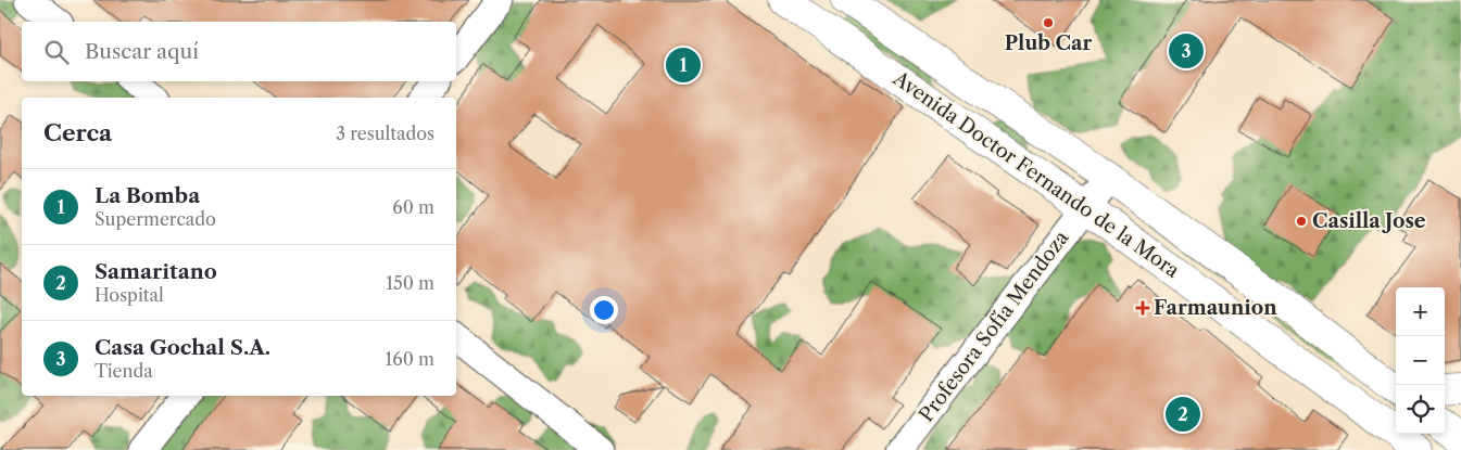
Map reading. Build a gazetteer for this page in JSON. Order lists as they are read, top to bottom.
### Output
{
  "streets": {
    "highway": ["Avenida Doctor Fernando de la Mora"],
    "street": ["Profesora Sofía Mendoza"]
  },
  "crossings": [
    ["Avenida Doctor Fernando de la Mora", "Profesora Sofía Mendoza"]
  ],
  "places": {
    "other": ["Plub Car", "Casilla Jose"],
    "health": ["Farmaunion"]
  },
  "page": {
    "search": "Buscar aquí",
    "pins": ["3", "1", "2"],
    "heading": ["Cerca", "3 resultados"],
    "list": [
      {
        "mark": "1",
        "name": "La Bomba",
        "note": "Supermercado",
        "value": "60 m"
      },
      {
        "mark": "2",
        "name": "Samaritano",
        "note": "Hospital",
        "value": "150 m"
      },
      {
        "mark": "3",
        "name": "Casa Gochal S.A.",
        "note": "Tienda",
        "value": "160 m"
      }
    ],
    "map_buttons": ["+", "−"]
  }
}
